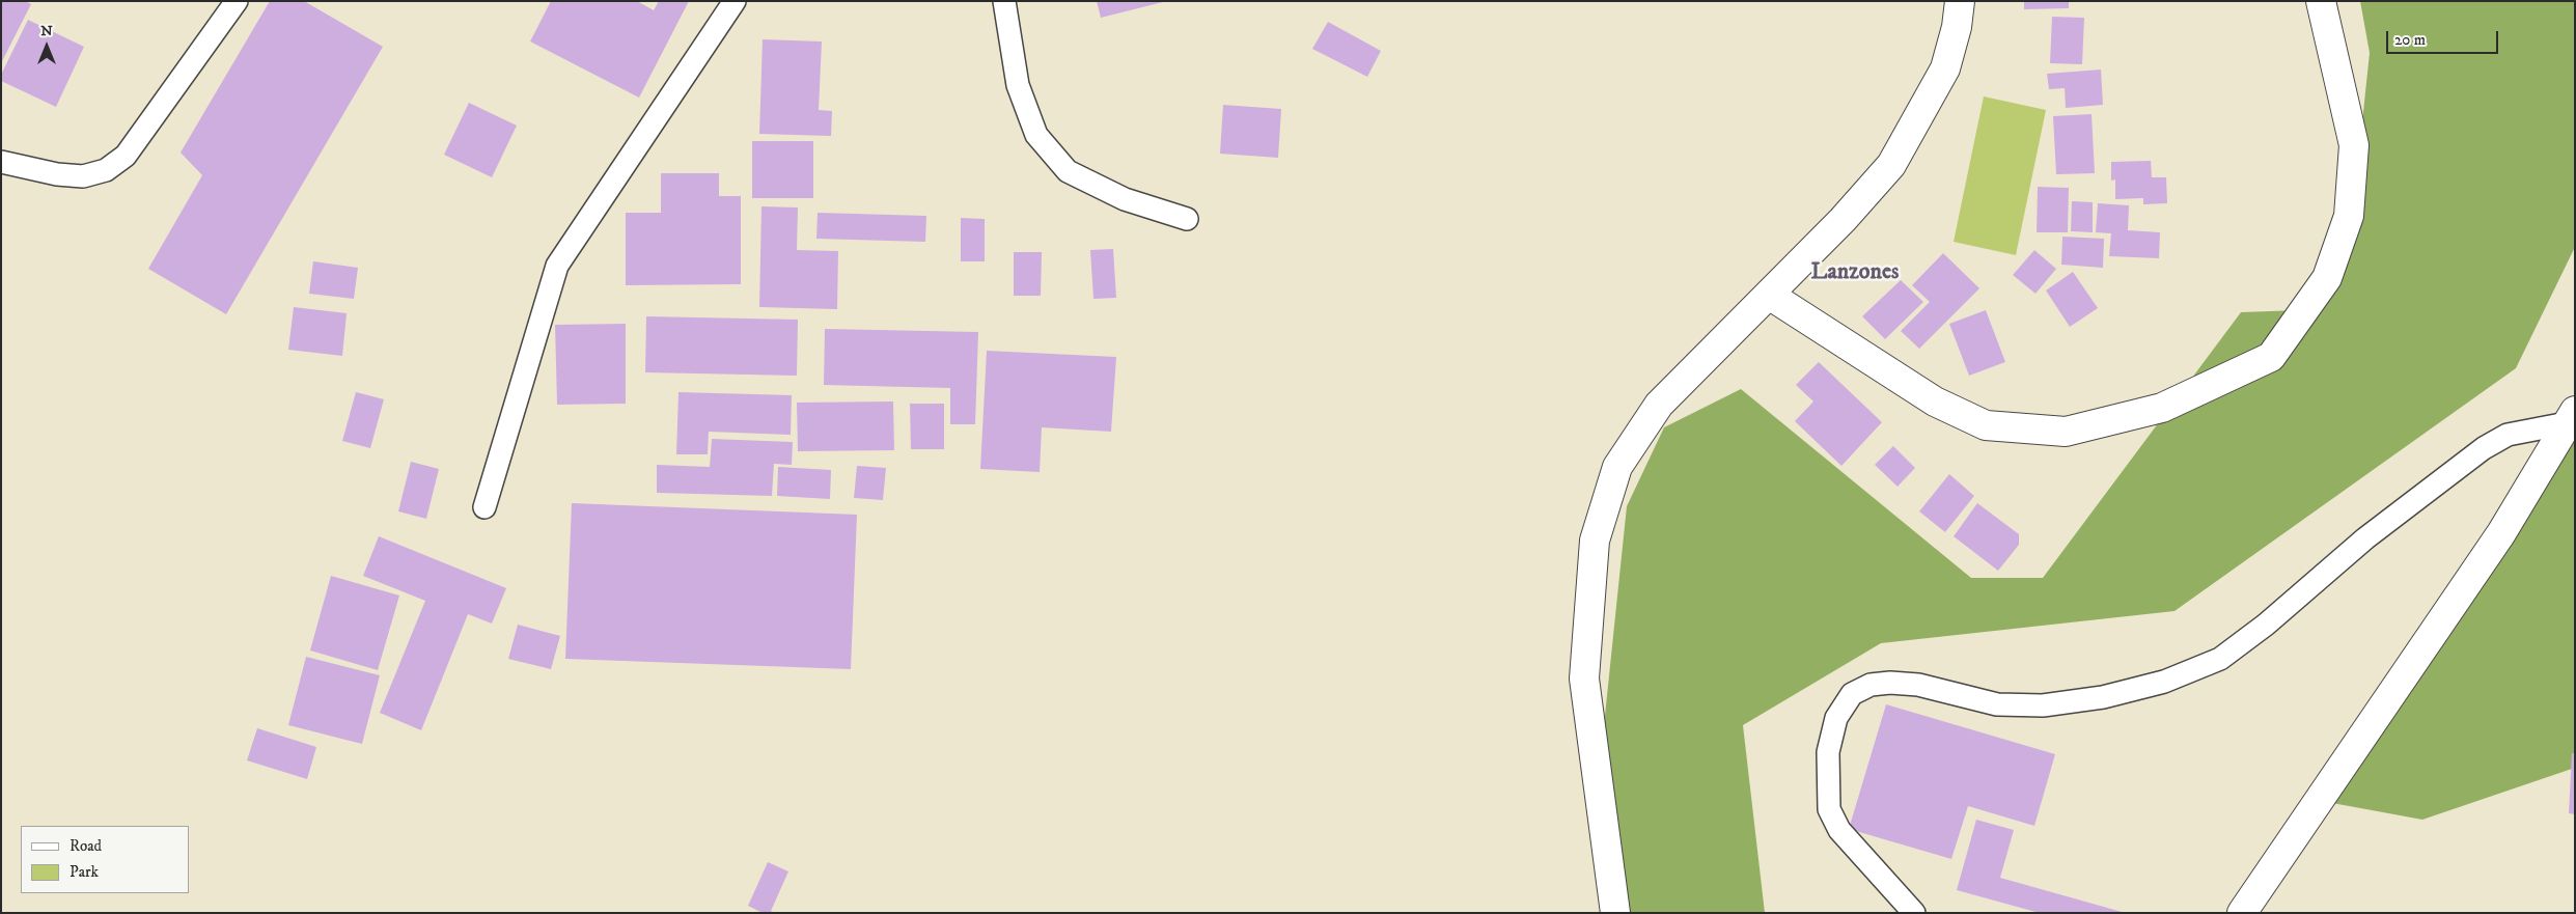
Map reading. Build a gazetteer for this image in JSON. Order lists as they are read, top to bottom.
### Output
{
  "districts": ["Lanzones"],
  "legend": ["Road", "Park"],
  "scale_bar": "20 m",
  "north": "top"
}
